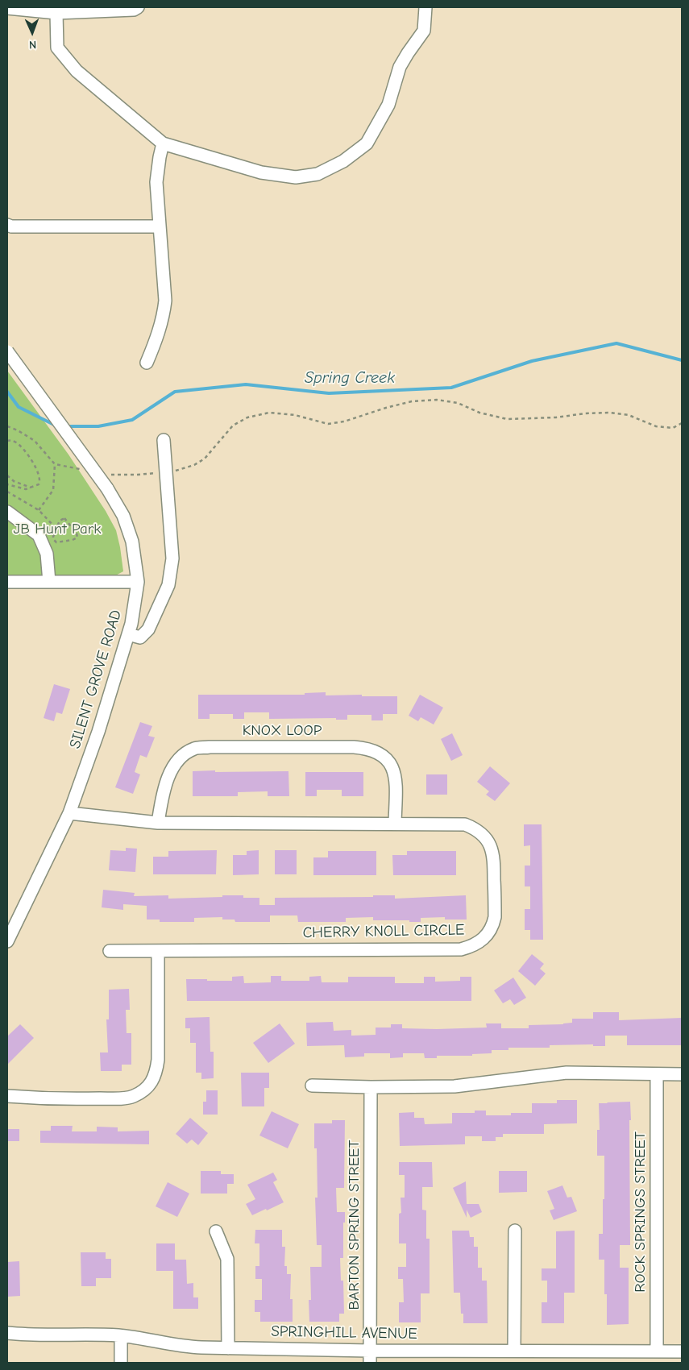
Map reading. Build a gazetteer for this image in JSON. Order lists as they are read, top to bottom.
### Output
{
  "streets": {
    "street": [
      "SILENT GROVE ROAD",
      "KNOX LOOP",
      "CHERRY KNOLL CIRCLE",
      "ROCK SPRINGS STREET",
      "BARTON SPRING STREET",
      "SPRINGHILL AVENUE"
    ]
  },
  "crossings": [
    ["SILENT GROVE ROAD", "CHERRY KNOLL CIRCLE"],
    ["KNOX LOOP", "CHERRY KNOLL CIRCLE"],
    ["ROCK SPRINGS STREET", "SPRINGHILL AVENUE"],
    ["BARTON SPRING STREET", "SPRINGHILL AVENUE"]
  ],
  "water": ["Spring Creek"],
  "parks": ["JB Hunt Park"],
  "north": "bottom"
}
